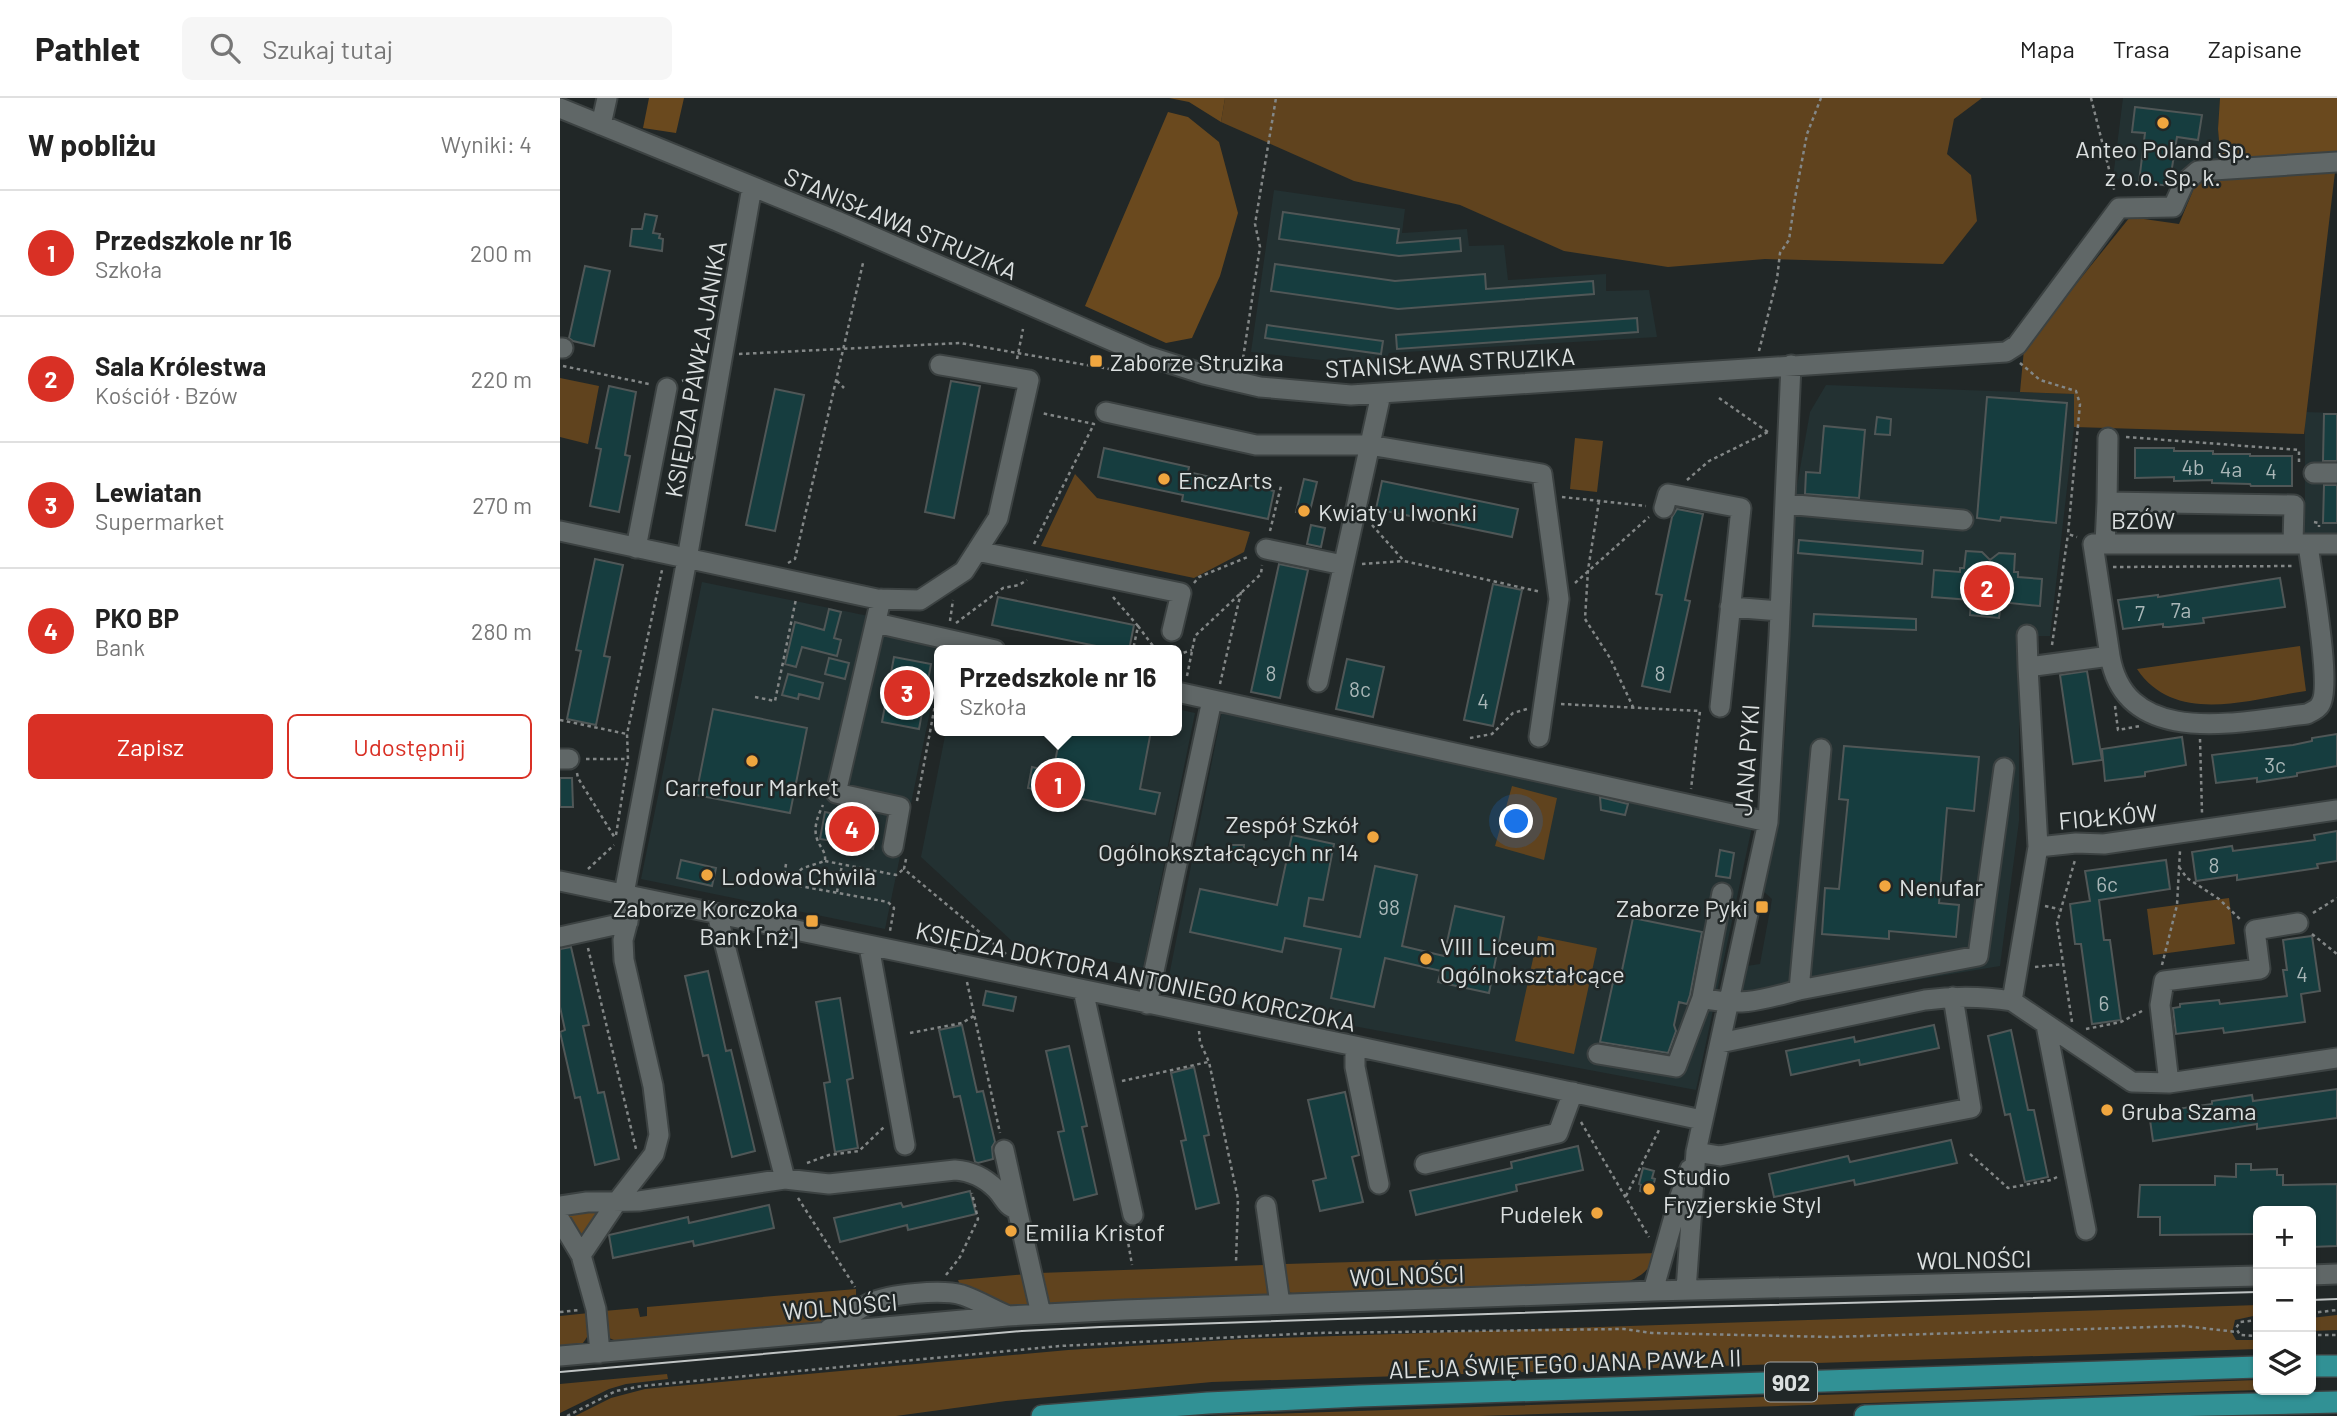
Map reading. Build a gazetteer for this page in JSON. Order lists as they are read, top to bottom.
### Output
{
  "streets": {
    "main road": ["ALEJA ŚWIĘTEGO JANA PAWŁA II", "902"],
    "street": [
      "STANISŁAWA STRUZIKA",
      "KSIĘDZA PAWŁA JANIKA",
      "BZÓW",
      "JANA PYKI",
      "FIOŁKÓW",
      "KSIĘDZA DOKTORA ANTONIEGO KORCZOKA",
      "WOLNOŚCI"
    ]
  },
  "crossings": [
    ["STANISŁAWA STRUZIKA", "KSIĘDZA PAWŁA JANIKA"],
    ["STANISŁAWA STRUZIKA", "JANA PYKI"],
    ["KSIĘDZA PAWŁA JANIKA", "KSIĘDZA DOKTORA ANTONIEGO KORCZOKA"],
    ["JANA PYKI", "KSIĘDZA DOKTORA ANTONIEGO KORCZOKA"],
    ["JANA PYKI", "WOLNOŚCI"]
  ],
  "places": {
    "other": [
      "Anteo Poland Sp. z o.o. Sp. k.",
      "EnczArts",
      "Kwiaty u Iwonki",
      "Carrefour Market",
      "Zespół Szkół Ogólnokształcących nr 14",
      "Lodowa Chwila",
      "Nenufar",
      "VIII Liceum Ogólnokształcące",
      "Gruba Szama",
      "Studio Fryzjerskie Styl",
      "Pudelek",
      "Emilia Kristof"
    ],
    "transit": ["Zaborze Struzika", "Zaborze Pyki", "Zaborze Korczoka Bank [nż]"]
  },
  "house_numbers": [
    "4b",
    "4a",
    "4",
    "7a",
    "7",
    "8",
    "8",
    "8c",
    "4",
    "3c",
    "8",
    "6c",
    "98",
    "4",
    "6"
  ],
  "page": {
    "header": "Pathlet",
    "search": "Szukaj tutaj",
    "nav": ["Mapa", "Trasa", "Zapisane"],
    "heading": ["W pobliżu", "Wyniki: 4"],
    "list": [
      {
        "mark": "1",
        "name": "Przedszkole nr 16",
        "note": "Szkoła",
        "value": "200 m"
      },
      {
        "mark": "2",
        "name": "Sala Królestwa",
        "note": "Kościół · Bzów",
        "value": "220 m"
      },
      {
        "mark": "3",
        "name": "Lewiatan",
        "note": "Supermarket",
        "value": "270 m"
      },
      {
        "mark": "4",
        "name": "PKO BP",
        "note": "Bank",
        "value": "280 m"
      }
    ],
    "pins": [
      "2",
      "3",
      "1",
      "4"
    ],
    "popup": ["Przedszkole nr 16", "Szkoła"],
    "buttons": ["Zapisz", "Udostępnij"],
    "map_buttons": ["+", "−"]
  }
}
